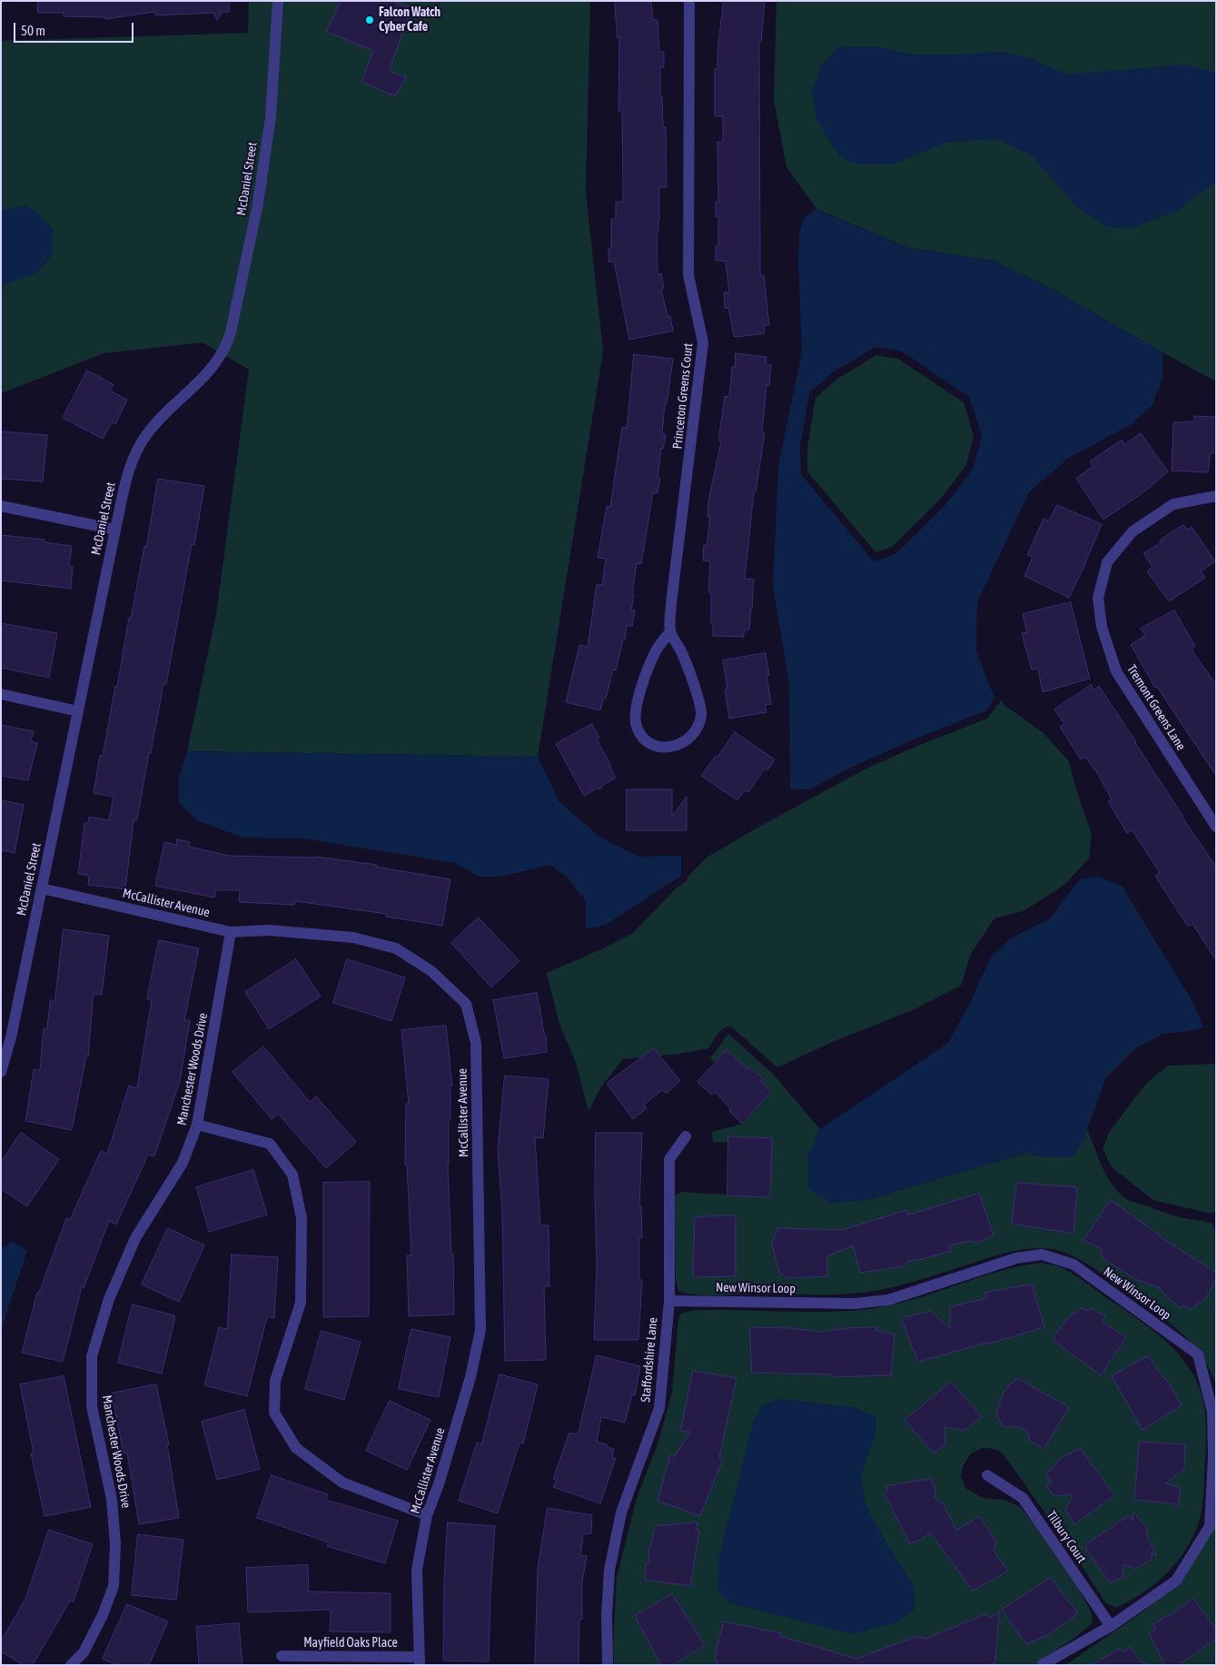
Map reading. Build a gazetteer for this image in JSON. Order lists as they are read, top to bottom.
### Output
{
  "streets": {
    "street": [
      "McDaniel Street",
      "Princeton Greens Court",
      "Tremont Greens Lane",
      "McCallister Avenue",
      "Manchester Woods Drive",
      "New Winsor Loop",
      "Staffordshire Lane",
      "Tilbury Court",
      "Mayfield Oaks Place"
    ]
  },
  "crossings": [
    ["McDaniel Street", "McCallister Avenue"],
    ["McCallister Avenue", "Manchester Woods Drive"],
    ["McCallister Avenue", "Mayfield Oaks Place"],
    ["New Winsor Loop", "Staffordshire Lane"],
    ["New Winsor Loop", "Tilbury Court"]
  ],
  "places": ["Falcon Watch Cyber Cafe"],
  "scale_bar": "50 m"
}
